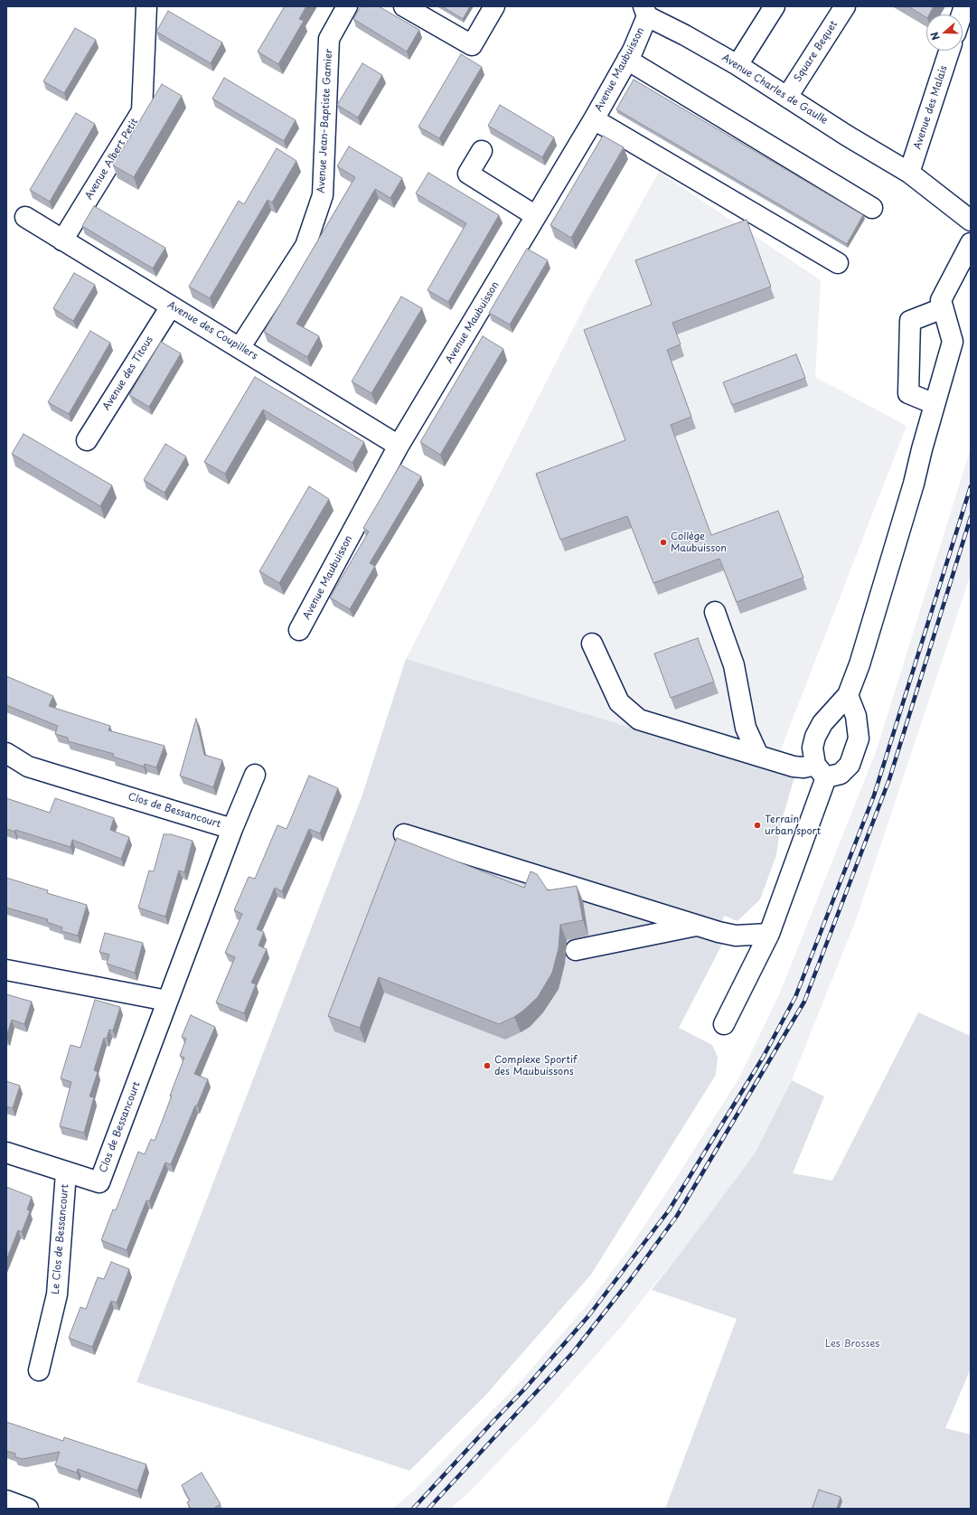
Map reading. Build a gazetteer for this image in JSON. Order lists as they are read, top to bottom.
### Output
{
  "streets": {
    "street": [
      "Square Bequet",
      "Avenue Maubuisson",
      "Avenue Charles de Gaulle",
      "Avenue des Malais",
      "Avenue Jean-Baptiste Gamier",
      "Avenue Albert Petit",
      "Avenue des Coupillers",
      "Avenue des Titous",
      "Clos de Bessancourt",
      "Le Clos de Bessancourt"
    ]
  },
  "crossings": [
    ["Square Bequet", "Avenue Charles de Gaulle"],
    ["Avenue Maubuisson", "Avenue Charles de Gaulle"],
    ["Avenue Maubuisson", "Avenue des Coupillers"],
    ["Avenue Charles de Gaulle", "Avenue des Malais"],
    ["Avenue Jean-Baptiste Gamier", "Avenue des Coupillers"],
    ["Avenue Albert Petit", "Avenue des Coupillers"],
    ["Avenue des Coupillers", "Avenue des Titous"],
    ["Clos de Bessancourt", "Le Clos de Bessancourt"]
  ],
  "parks": ["Les Brosses"],
  "places": ["Collège Maubuisson", "Terrain urban sport", "Complexe Sportif des Maubuissons"],
  "north": "left"
}
